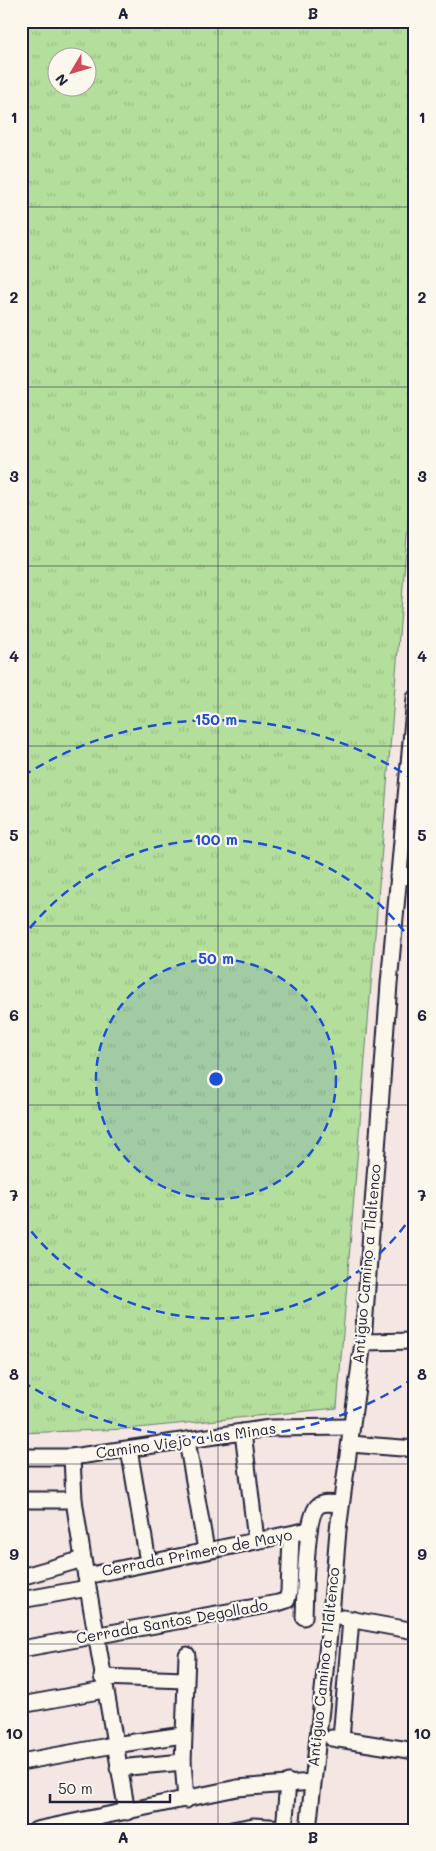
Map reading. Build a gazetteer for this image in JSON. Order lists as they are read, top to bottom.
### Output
{
  "streets": {
    "street": [
      "Antiguo Camino a Tlaltenco",
      "Camino Viejo a las Minas",
      "Cerrada Primero de Mayo",
      "Cerrada Santos Degollado"
    ]
  },
  "crossings": [
    ["Antiguo Camino a Tlaltenco", "Camino Viejo a las Minas"],
    ["Cerrada Primero de Mayo", "Cerrada Santos Degollado"]
  ],
  "scale_bar": "50 m",
  "north": "bottom left",
  "grid": {
    "columns": ["A", "B"],
    "rows": [
      "1",
      "2",
      "3",
      "4",
      "5",
      "6",
      "7",
      "8",
      "9",
      "10"
    ]
  },
  "rings": ["150 m", "100 m", "50 m"]
}
